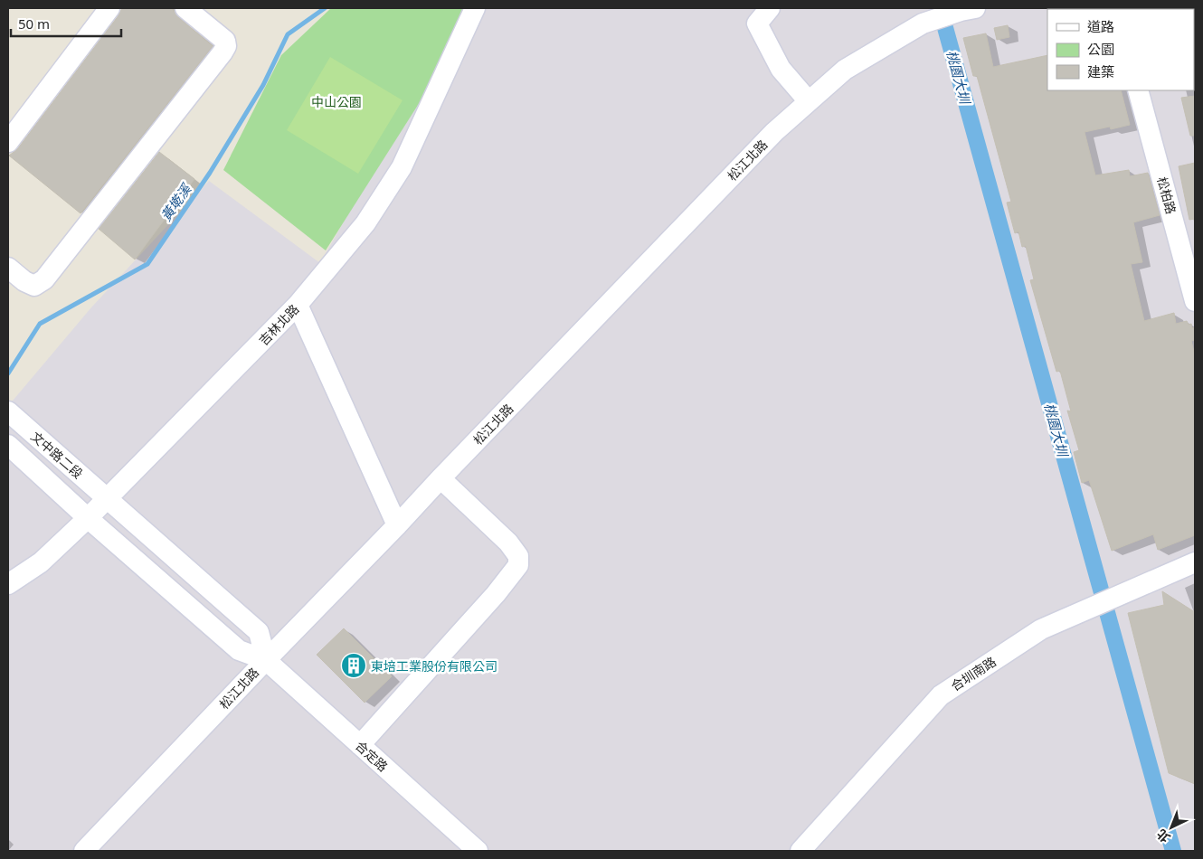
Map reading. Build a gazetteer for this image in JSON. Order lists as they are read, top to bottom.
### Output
{
  "streets": {
    "street": [
      "松江北路",
      "松柏路",
      "吉林北路",
      "文中路二段",
      "合圳南路",
      "合定路"
    ]
  },
  "crossings": [
    ["松江北路", "合定路"],
    ["吉林北路", "文中路二段"],
    ["吉林北路", "合定路"],
    ["文中路二段", "合定路"]
  ],
  "water": ["桃園大圳", "黃墘溪"],
  "parks": ["中山公園"],
  "places": {
    "building": ["東培工業股份有限公司"]
  },
  "legend": ["道路", "公園", "建築"],
  "scale_bar": "50 m",
  "north": "bottom left"
}
